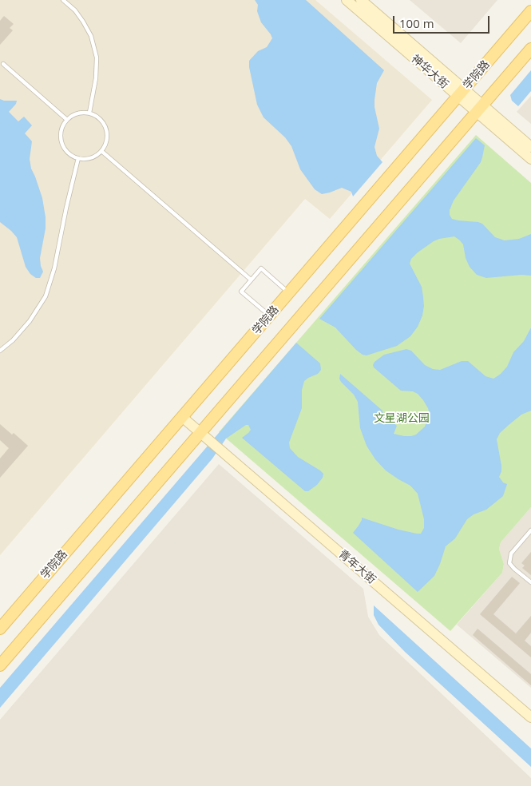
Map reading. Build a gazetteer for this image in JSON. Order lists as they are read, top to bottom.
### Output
{
  "streets": {
    "main road": ["学院路"],
    "street": ["神华大街", "青年大街"]
  },
  "crossings": [
    ["神华大街", "学院路"],
    ["学院路", "青年大街"]
  ],
  "parks": ["文星湖公园"],
  "scale_bar": "100 m"
}
